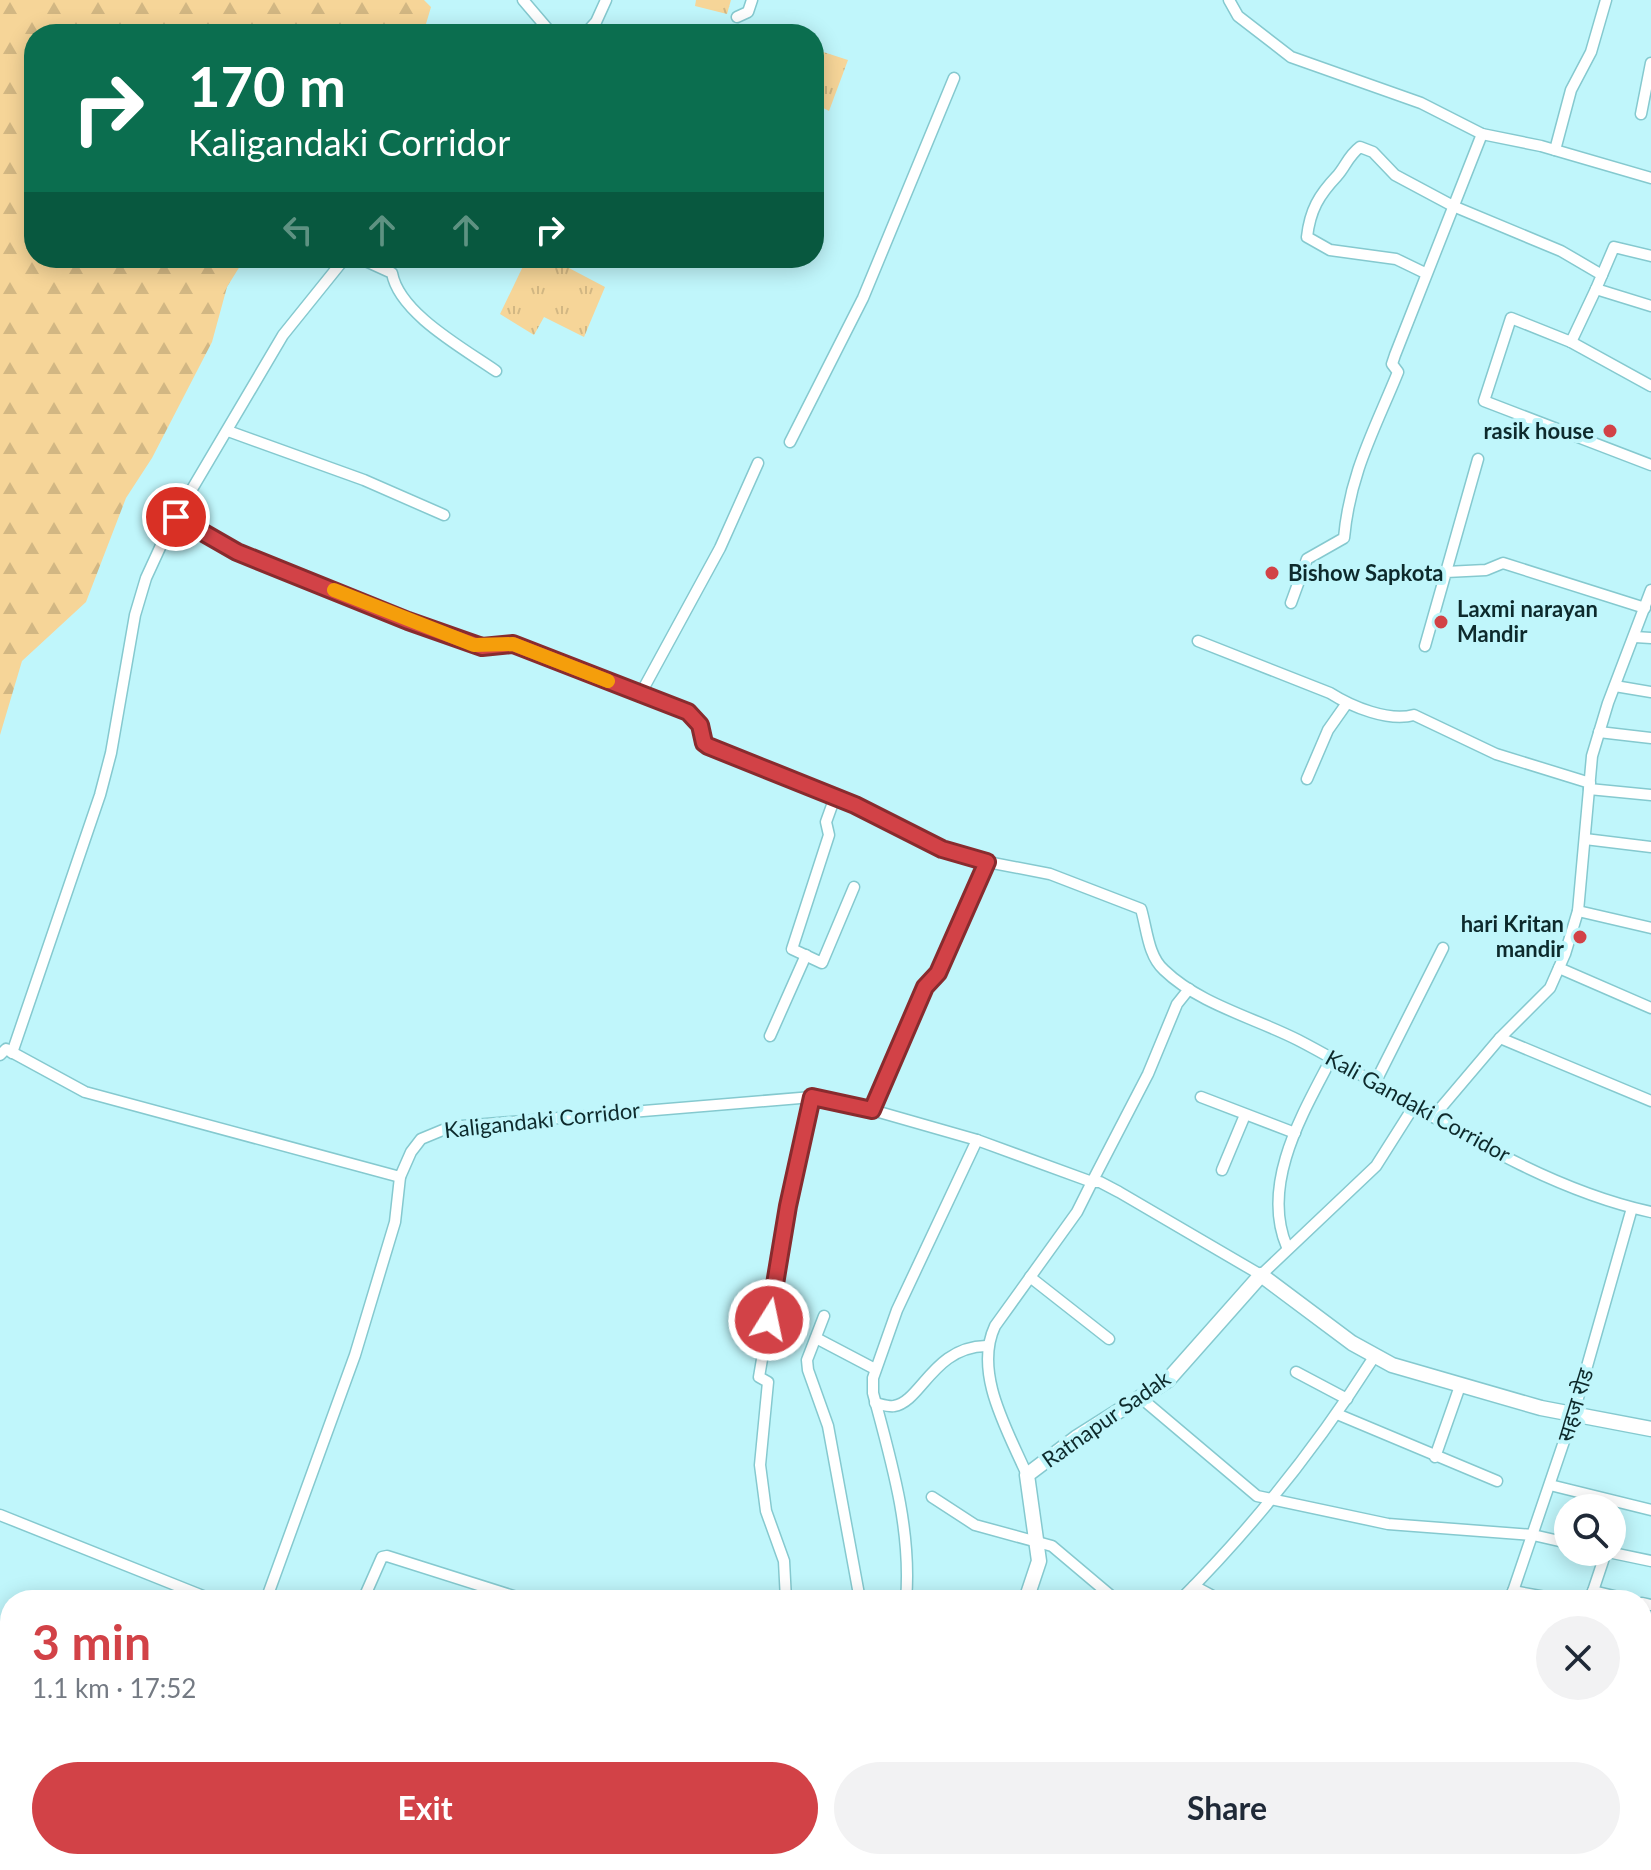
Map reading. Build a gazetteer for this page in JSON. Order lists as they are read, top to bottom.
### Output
{
  "streets": {
    "main road": ["Ratnapur Sadak"],
    "street": ["Kali Gandaki Corridor", "Kaligandaki Corridor", "सहज रोड"]
  },
  "crossings": [
    ["Kali Gandaki Corridor", "सहज रोड"],
    ["Kaligandaki Corridor", "Ratnapur Sadak"]
  ],
  "places": [
    "rasik house",
    "Bishow Sapkota",
    "Laxmi narayan Mandir",
    "hari Kritan mandir"
  ],
  "page": {
    "turn": ["170 m", "Kaligandaki Corridor"],
    "heading": ["3 min", "1.1 km · 17:52"],
    "buttons": ["Exit", "Share"]
  }
}
